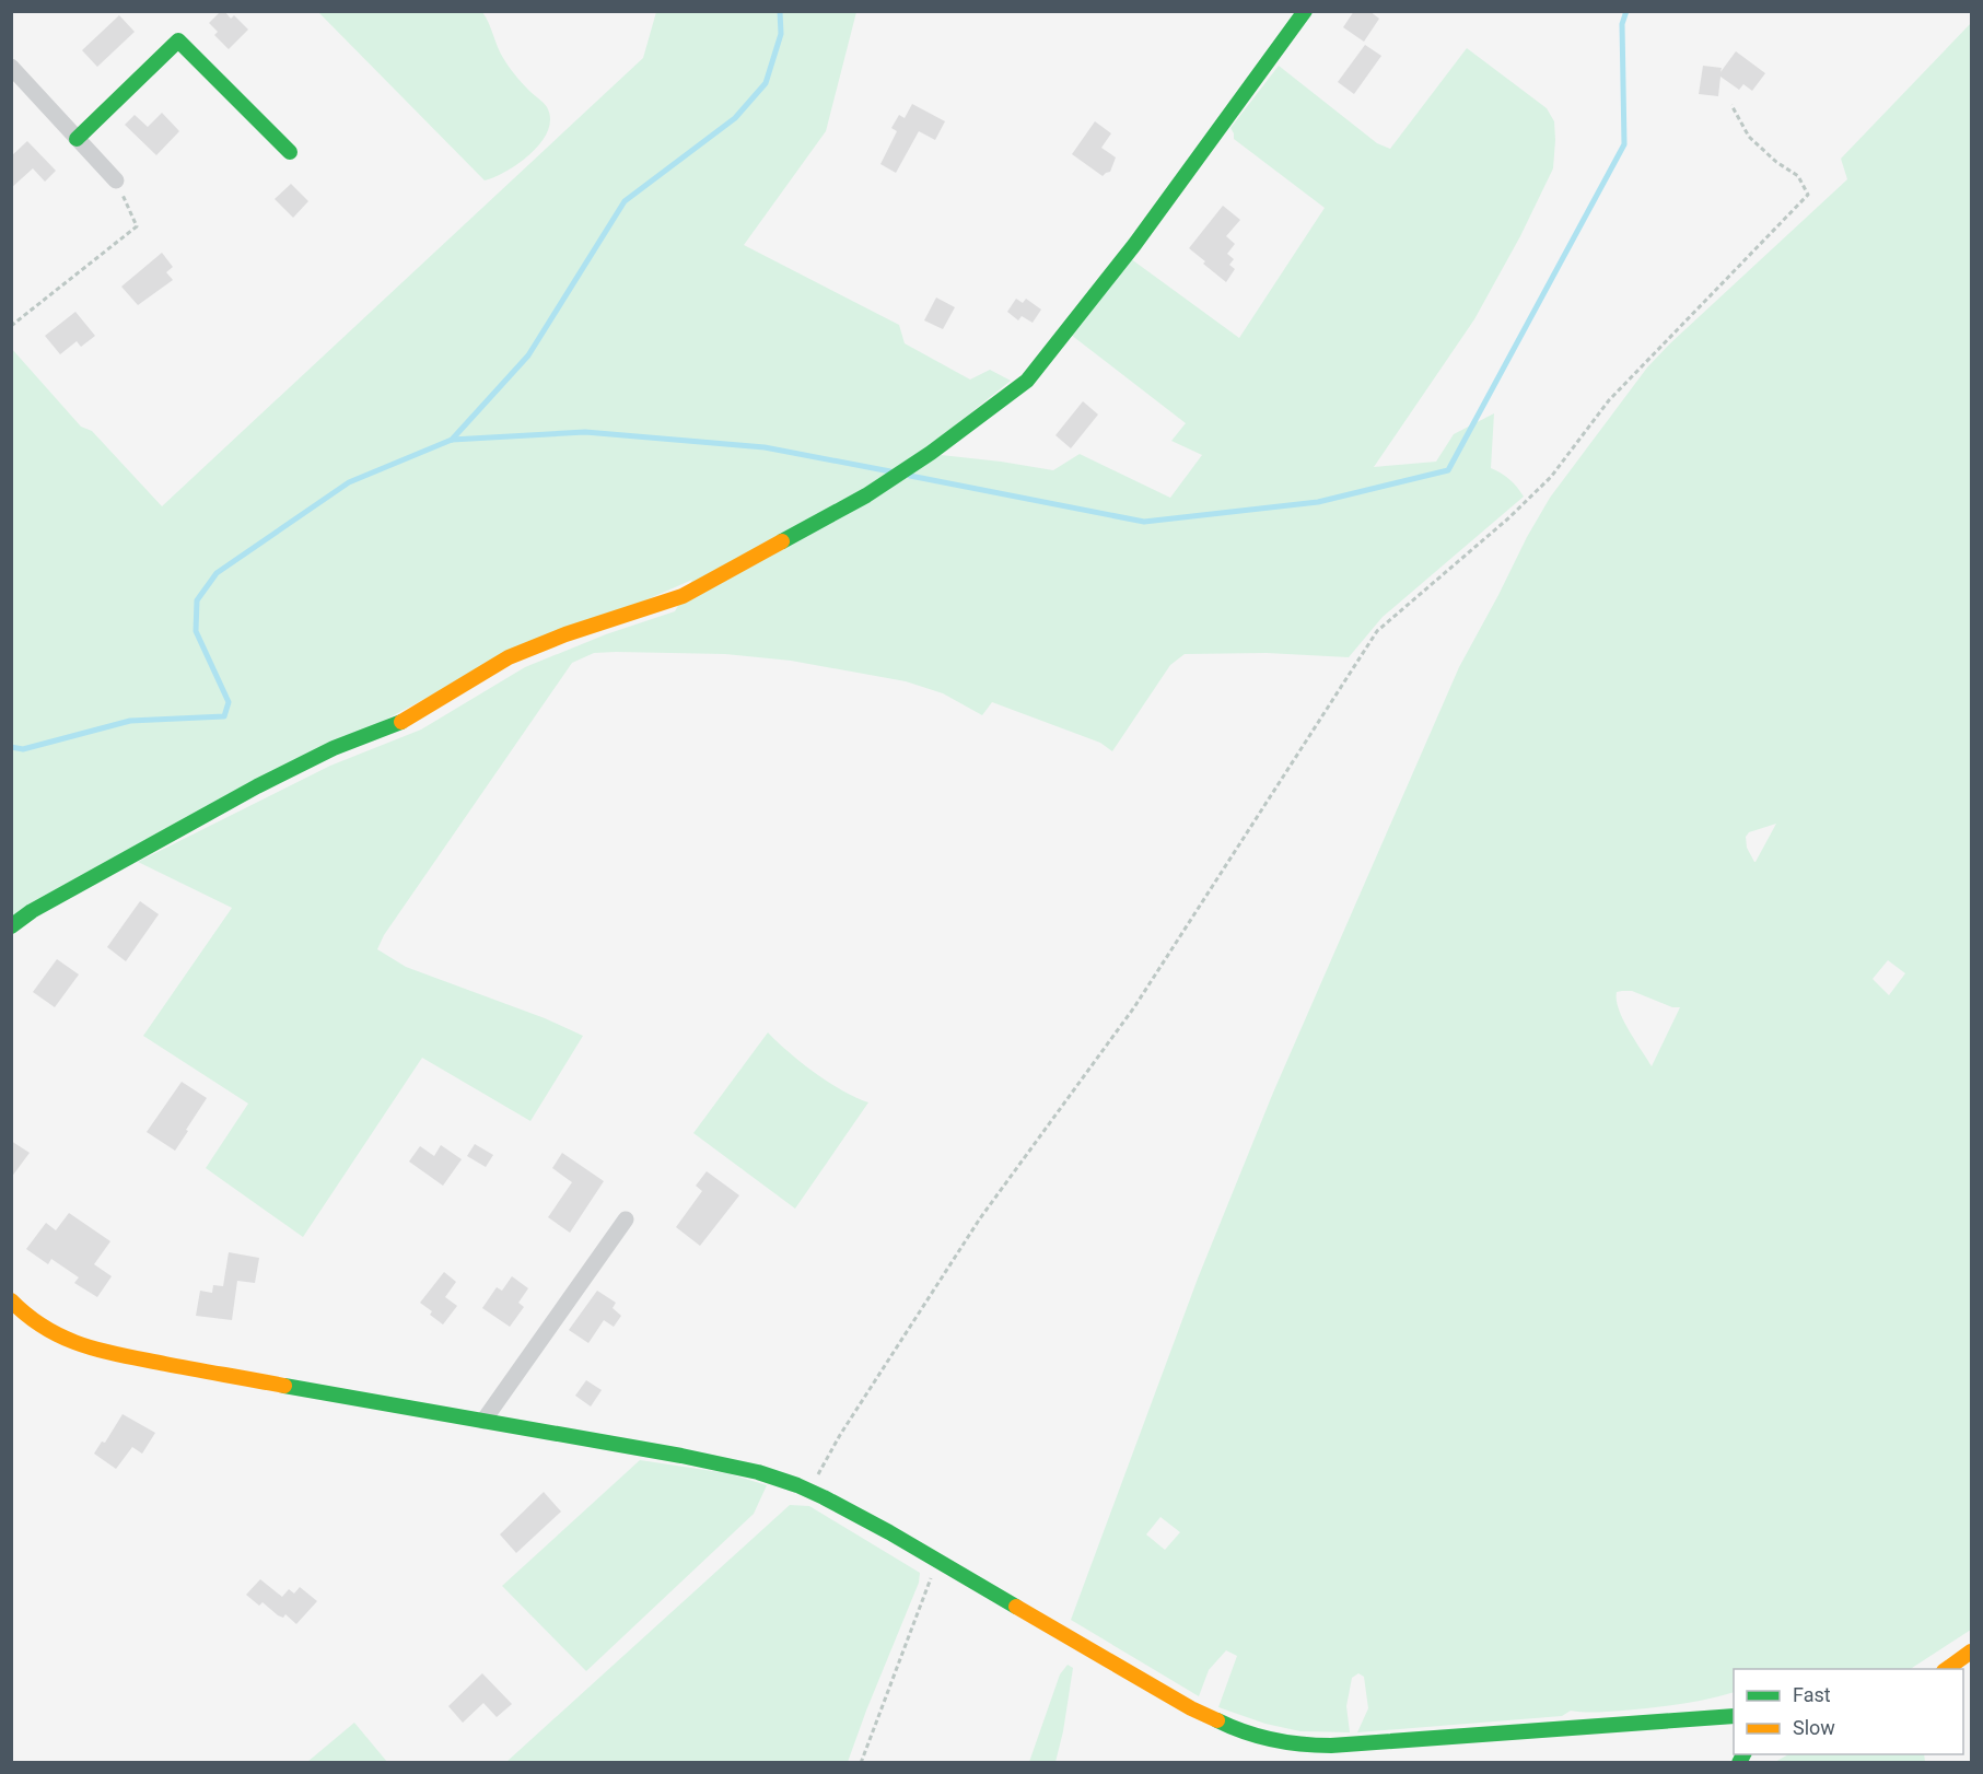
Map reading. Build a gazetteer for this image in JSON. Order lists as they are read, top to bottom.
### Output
{
  "legend": ["Fast", "Slow"]
}
